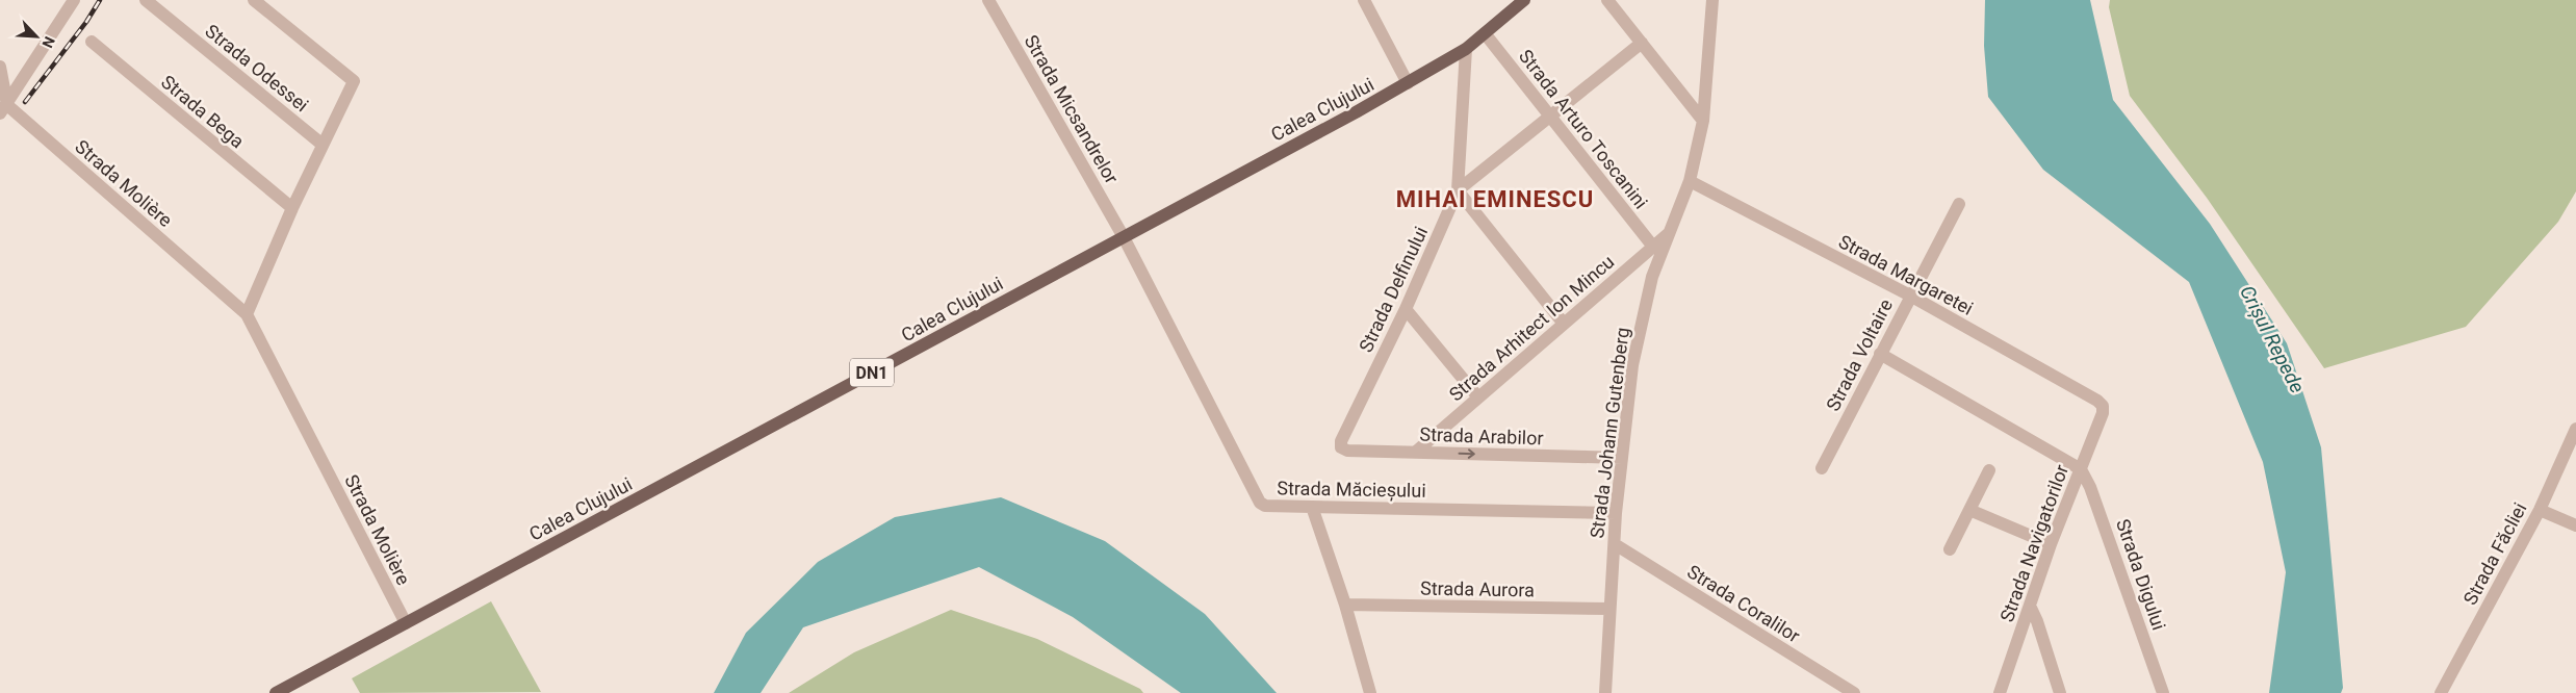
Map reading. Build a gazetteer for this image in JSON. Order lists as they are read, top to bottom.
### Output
{
  "streets": {
    "main road": ["Calea Clujului", "DN1"],
    "street": [
      "Strada Odessei",
      "Strada Micsandrelor",
      "Strada Bega",
      "Strada Arturo Toscanini",
      "Strada Molière",
      "Strada Margaretei",
      "Strada Delfinului",
      "Strada Arhitect Ion Mincu",
      "Strada Voltaire",
      "Strada Johann Gutenberg",
      "Strada Arabilor",
      "Strada Măcieșului",
      "Strada Navigatorilor",
      "Strada Făcliei",
      "Strada Digului",
      "Strada Aurora",
      "Strada Coralilor"
    ]
  },
  "crossings": [
    ["Strada Micsandrelor", "Calea Clujului"],
    ["Strada Micsandrelor", "Strada Măcieșului"],
    ["Calea Clujului", "Strada Arturo Toscanini"],
    ["Calea Clujului", "Strada Molière"],
    ["Calea Clujului", "Strada Delfinului"],
    ["Calea Clujului", "Strada Măcieșului"],
    ["Strada Arturo Toscanini", "Strada Arhitect Ion Mincu"],
    ["Strada Margaretei", "Strada Voltaire"],
    ["Strada Margaretei", "Strada Johann Gutenberg"],
    ["Strada Margaretei", "Strada Navigatorilor"],
    ["Strada Delfinului", "Strada Arabilor"],
    ["Strada Arhitect Ion Mincu", "Strada Johann Gutenberg"],
    ["Strada Arhitect Ion Mincu", "Strada Arabilor"],
    ["Strada Johann Gutenberg", "Strada Arabilor"],
    ["Strada Johann Gutenberg", "Strada Măcieșului"],
    ["Strada Johann Gutenberg", "Strada Aurora"],
    ["Strada Johann Gutenberg", "Strada Coralilor"],
    ["Strada Navigatorilor", "Strada Digului"]
  ],
  "one_way": ["Strada Arabilor"],
  "districts": ["MIHAI EMINESCU"],
  "water": ["Crișul Repede"],
  "north": "bottom right"
}
